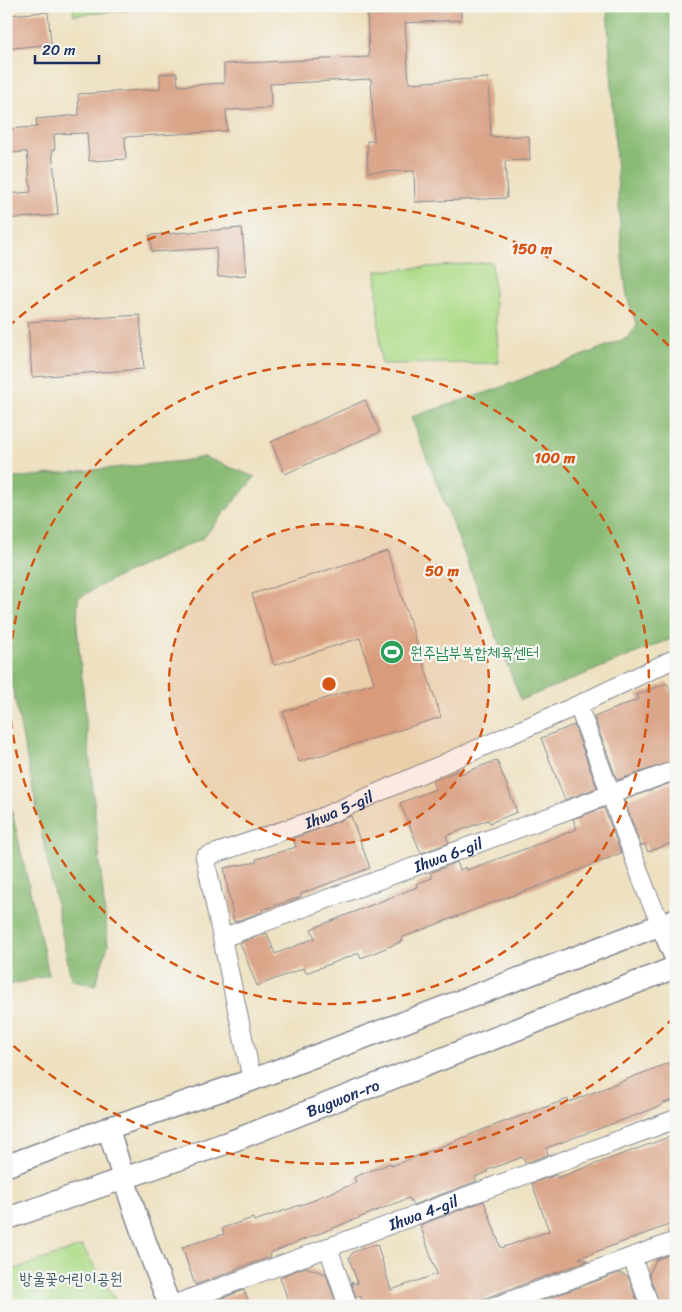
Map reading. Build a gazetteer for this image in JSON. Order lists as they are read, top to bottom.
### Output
{
  "streets": {
    "street": [
      "Ihwa 5-gil",
      "Ihwa 6-gil",
      "Bugwon-ro",
      "Ihwa 4-gil"
    ]
  },
  "crossings": [
    ["Ihwa 5-gil", "Ihwa 6-gil"]
  ],
  "parks": ["방울꽃어린이공원"],
  "places": {
    "sports": ["원주남부복합체육센터"]
  },
  "scale_bar": "20 m",
  "rings": ["150 m", "100 m", "50 m"]
}
